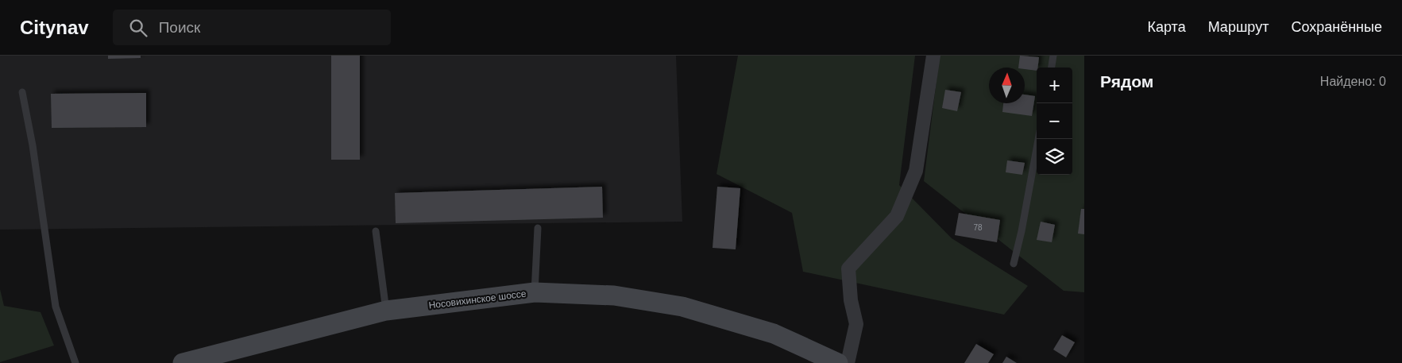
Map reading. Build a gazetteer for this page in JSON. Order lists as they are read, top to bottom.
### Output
{
  "streets": {
    "main road": ["Носовихинское шоссе"]
  },
  "house_numbers": ["78"],
  "north": "top",
  "page": {
    "header": "Citynav",
    "search": "Поиск",
    "nav": ["Карта", "Маршрут", "Сохранённые"],
    "heading": ["Рядом", "Найдено: 0"],
    "map_buttons": ["+", "−"]
  }
}
